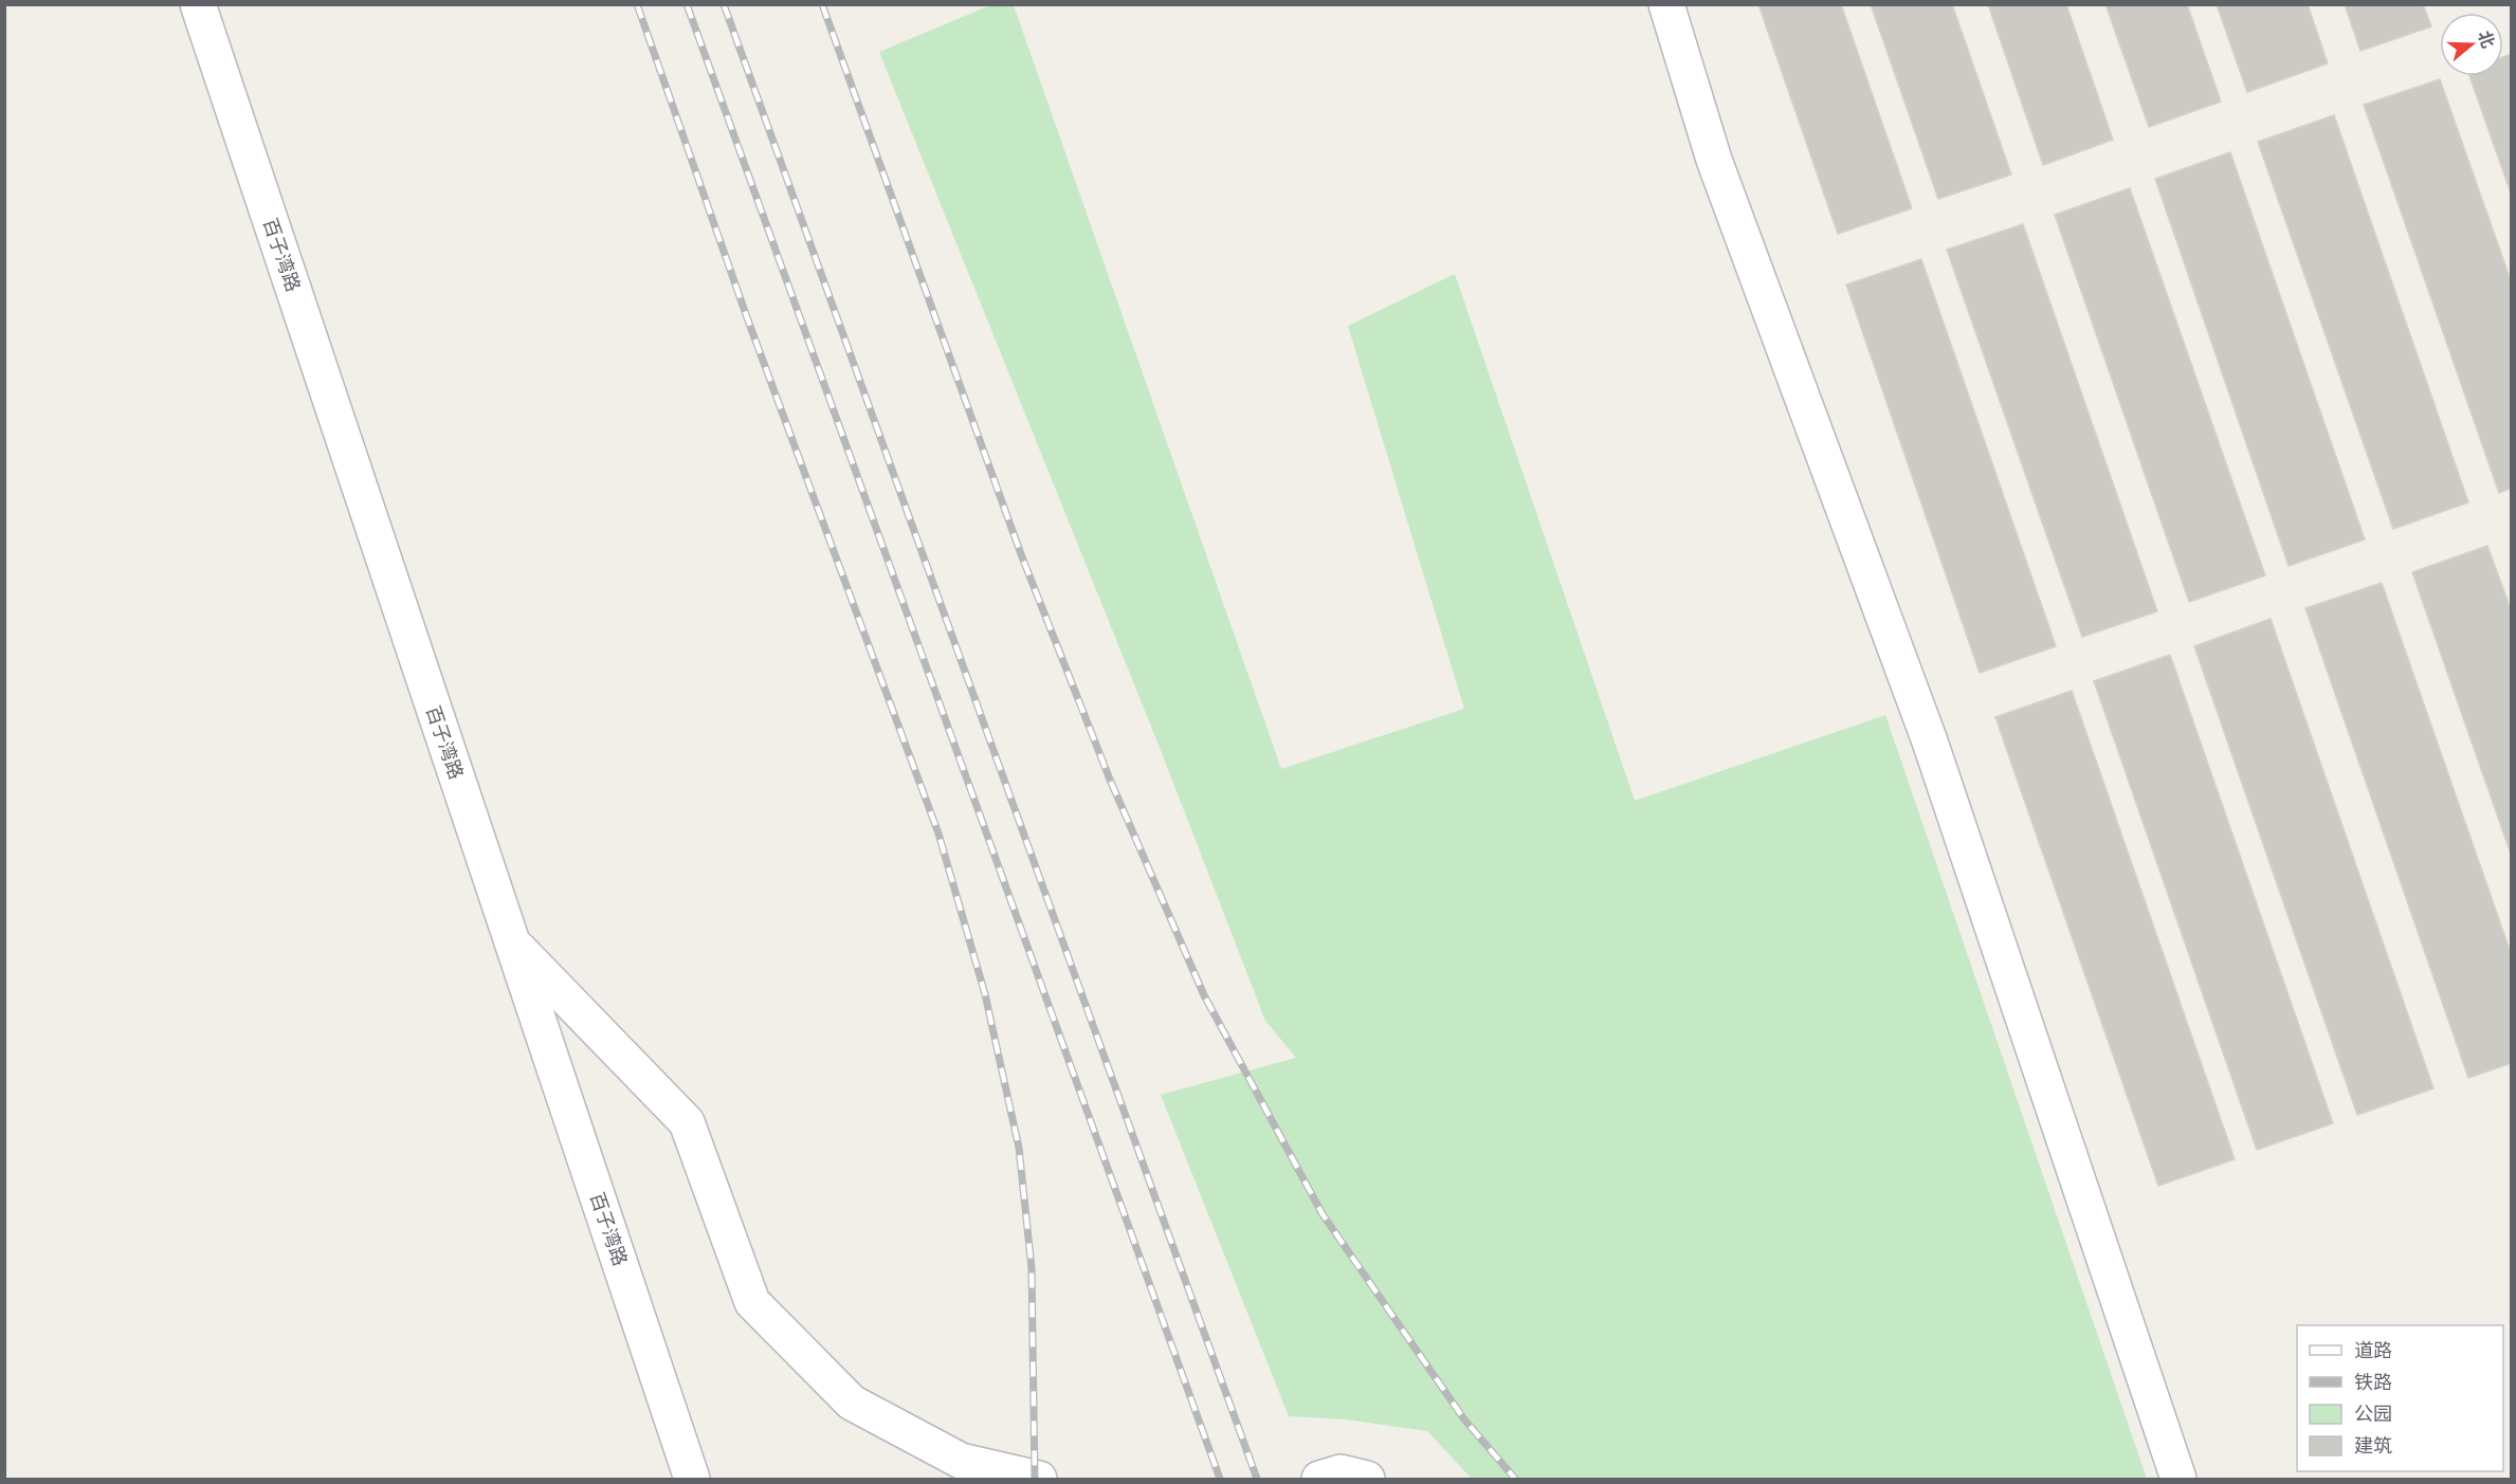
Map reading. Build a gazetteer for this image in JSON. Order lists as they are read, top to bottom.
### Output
{
  "streets": {
    "street": ["百子湾路"]
  },
  "legend": [
    "道路",
    "铁路",
    "公园",
    "建筑"
  ],
  "north": "right"
}
